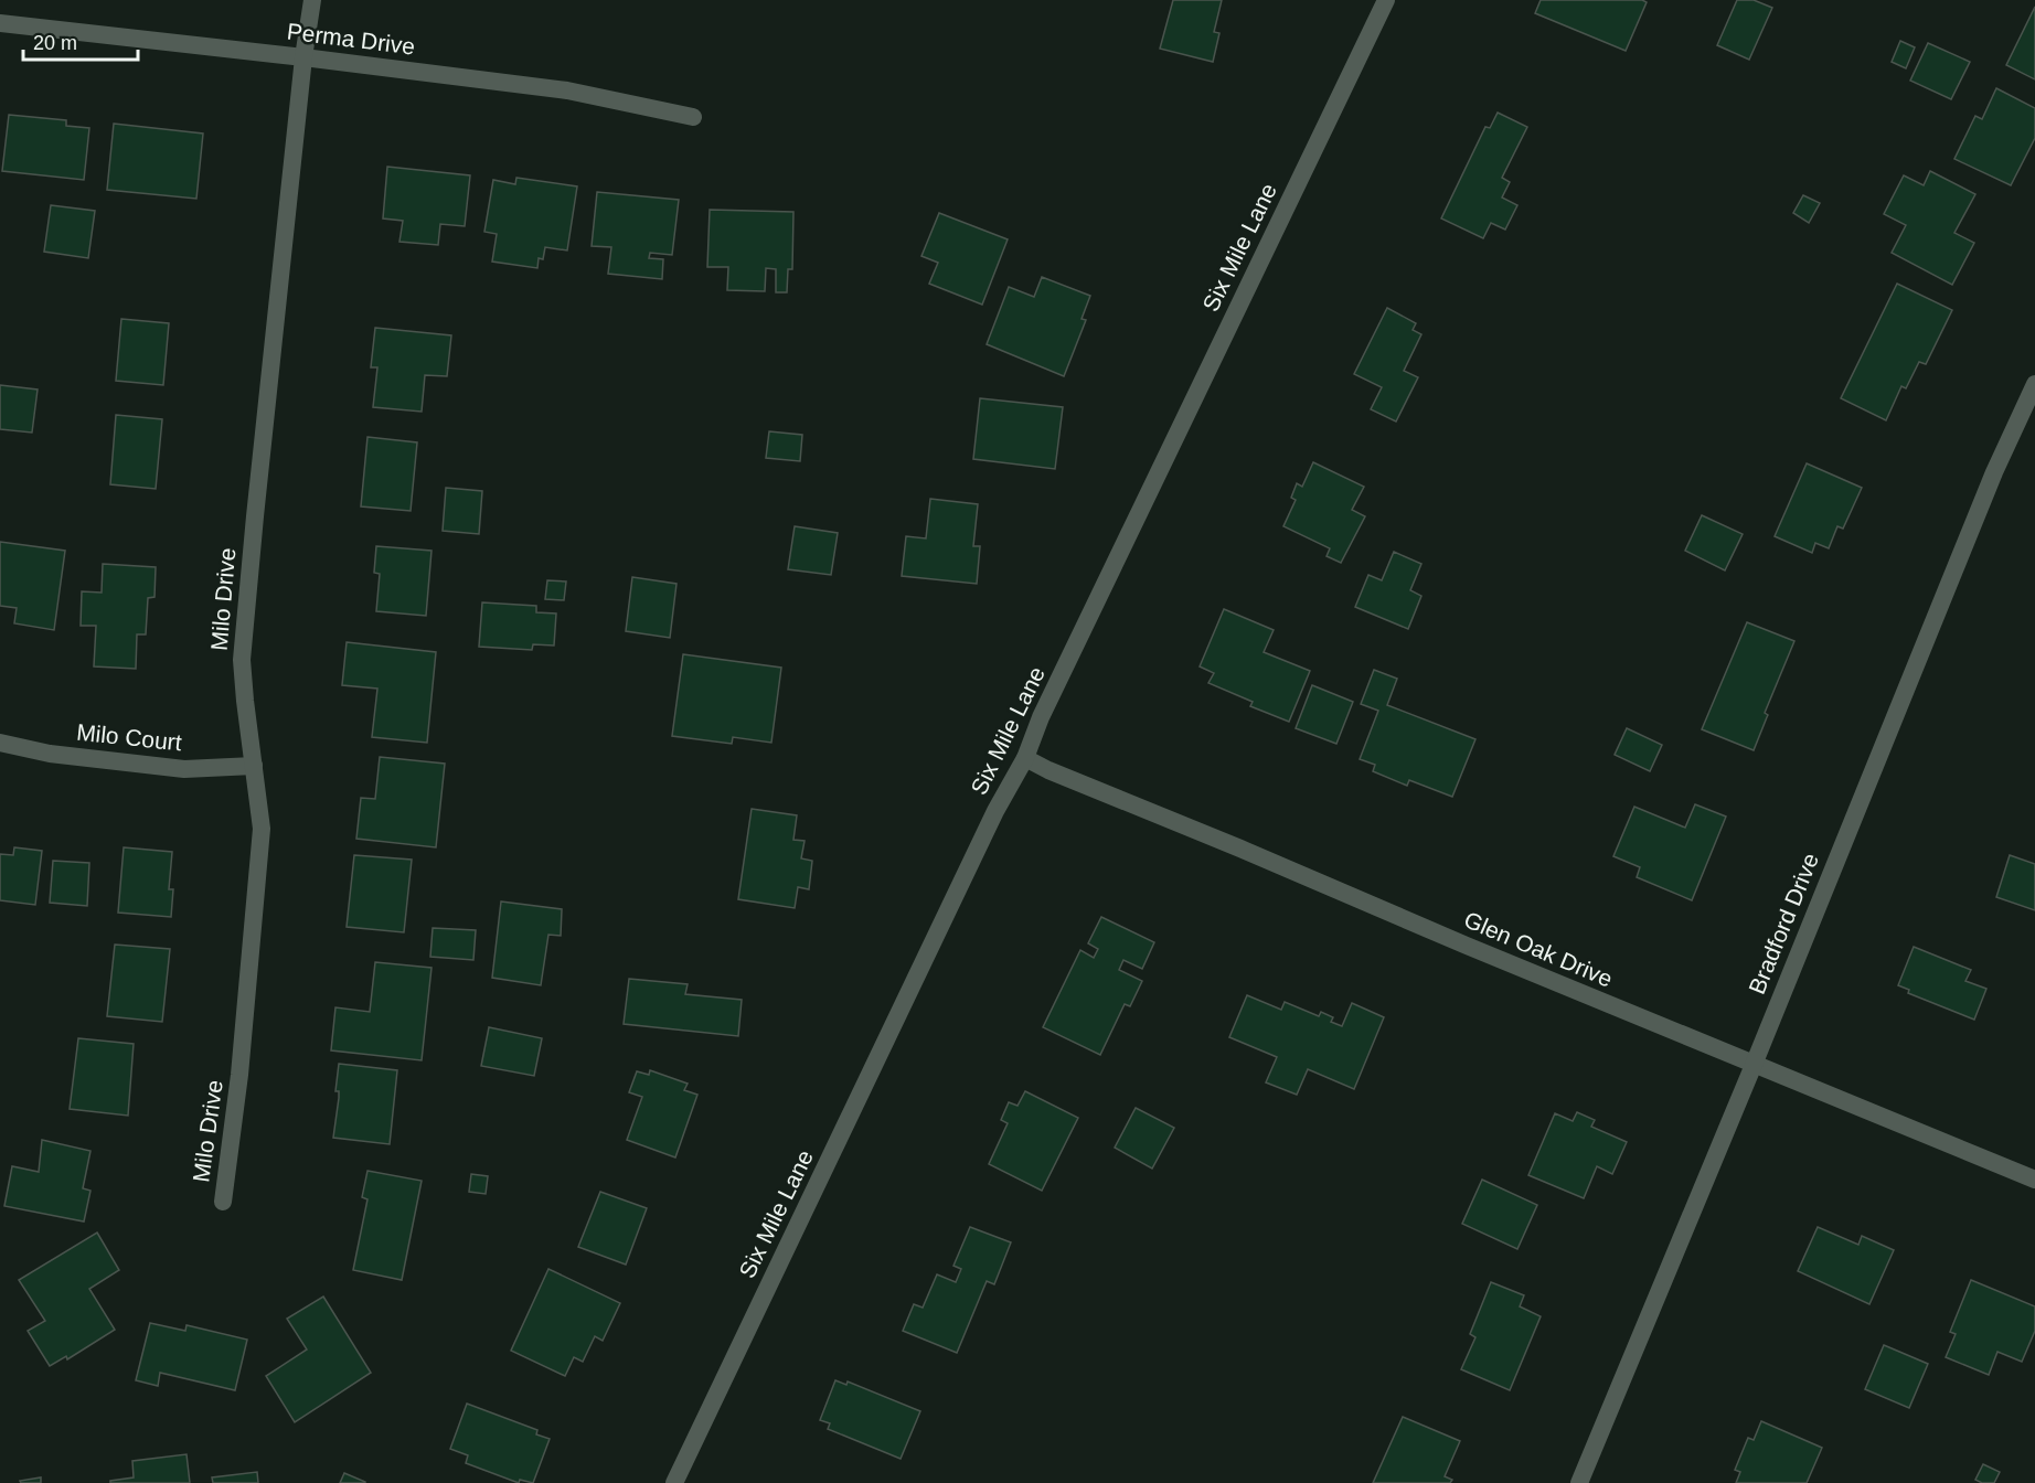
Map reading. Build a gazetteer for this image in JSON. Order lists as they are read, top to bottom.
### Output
{
  "streets": {
    "street": [
      "Perma Drive",
      "Six Mile Lane",
      "Milo Drive",
      "Milo Court",
      "Bradford Drive",
      "Glen Oak Drive"
    ]
  },
  "crossings": [
    ["Perma Drive", "Milo Drive"],
    ["Six Mile Lane", "Glen Oak Drive"],
    ["Milo Drive", "Milo Court"],
    ["Bradford Drive", "Glen Oak Drive"]
  ],
  "scale_bar": "20 m"
}
